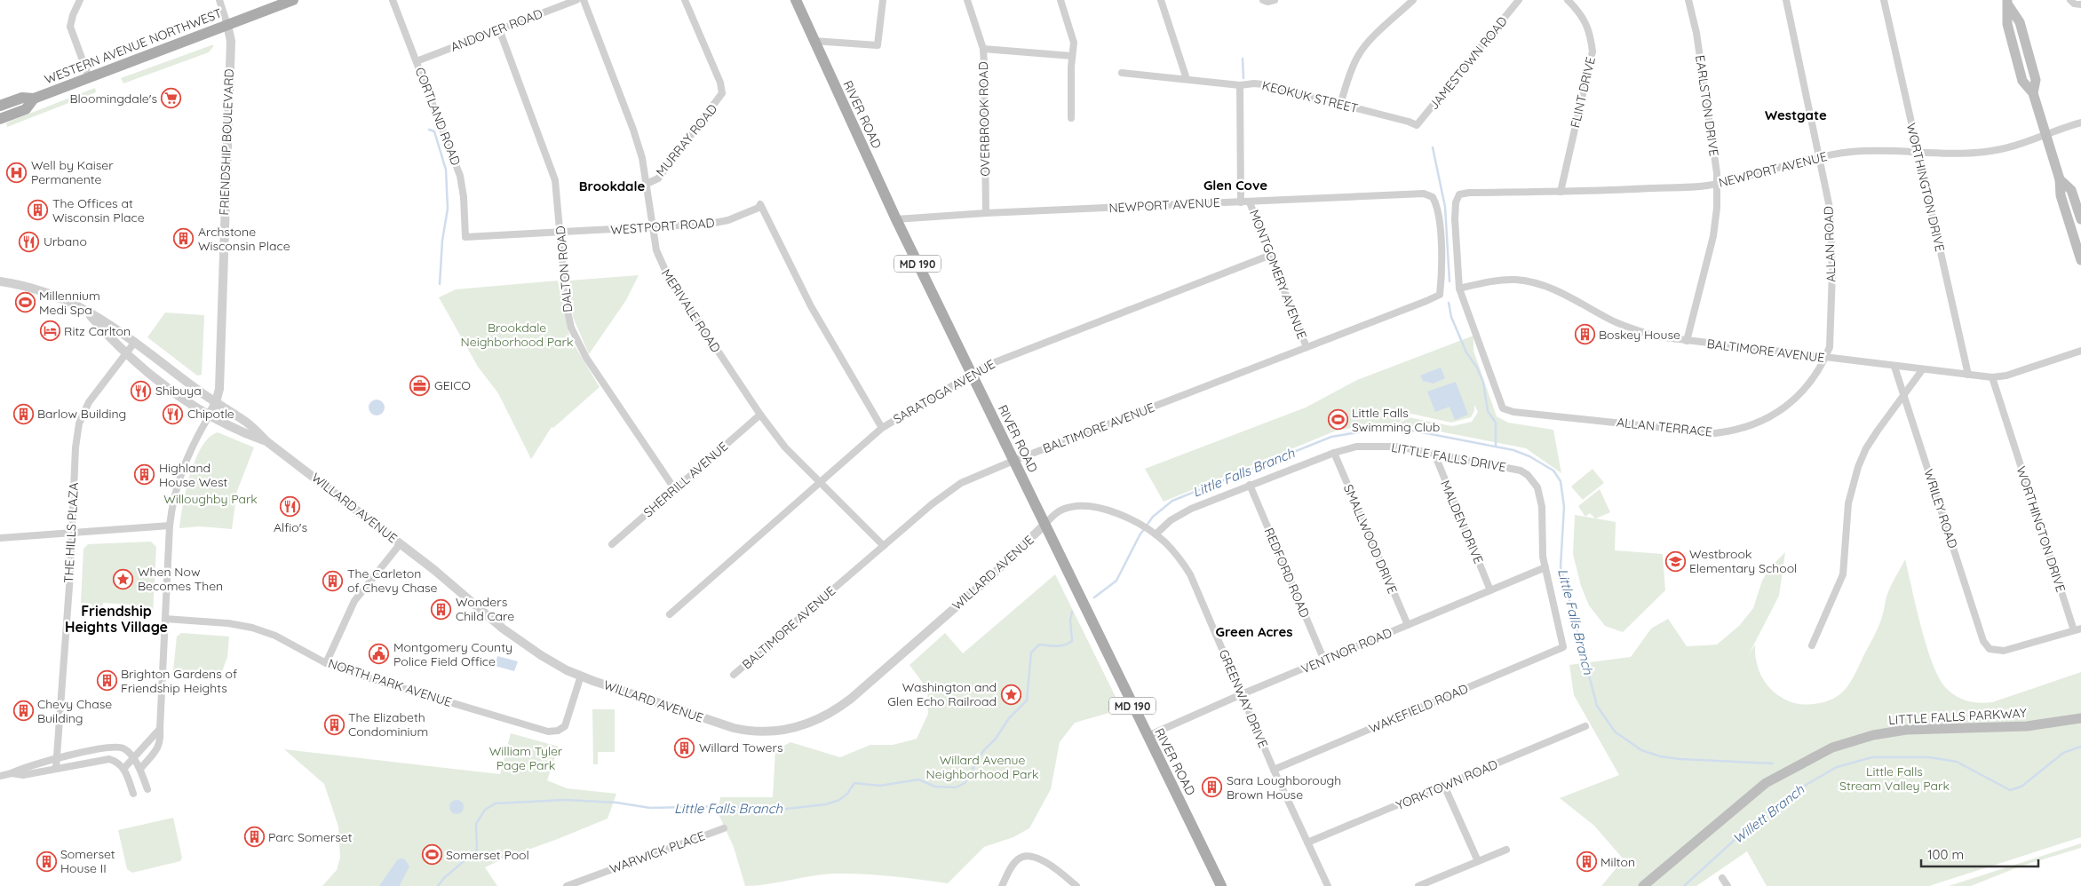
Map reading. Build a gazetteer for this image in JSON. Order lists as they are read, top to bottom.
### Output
{
  "streets": {
    "main road": [
      "WESTERN AVENUE NORTHWEST",
      "RIVER ROAD",
      "MD 190",
      "LITTLE FALLS PARKWAY"
    ],
    "street": [
      "ANDOVER ROAD",
      "JAMESTOWN ROAD",
      "FLINT DRIVE",
      "KEOKUK STREET",
      "EARLSTON DRIVE",
      "CORTLAND ROAD",
      "OVERBROOK ROAD",
      "MURRAY ROAD",
      "FRIENDSHIP BOULEVARD",
      "NEWPORT AVENUE",
      "WORTHINGTON DRIVE",
      "WESTPORT ROAD",
      "ALLAN ROAD",
      "DALTON ROAD",
      "MONTGOMERY AVENUE",
      "MERIVALE ROAD",
      "BALTIMORE AVENUE",
      "SARATOGA AVENUE",
      "ALLAN TERRACE",
      "LITTLE FALLS DRIVE",
      "SHERRILL AVENUE",
      "WILLARD AVENUE",
      "WRILEY ROAD",
      "MALDEN DRIVE",
      "THE HILLS PLAZA",
      "SMALLWOOD DRIVE",
      "REDFORD ROAD",
      "VENTNOR ROAD",
      "NORTH PARK AVENUE",
      "GREENWAY DRIVE",
      "WAKEFIELD ROAD",
      "YORKTOWN ROAD",
      "WARWICK PLACE"
    ]
  },
  "crossings": [
    ["ANDOVER ROAD", "CORTLAND ROAD"],
    ["ANDOVER ROAD", "DALTON ROAD"],
    ["WESTERN AVENUE NORTHWEST", "FRIENDSHIP BOULEVARD"],
    ["JAMESTOWN ROAD", "KEOKUK STREET"],
    ["FLINT DRIVE", "NEWPORT AVENUE"],
    ["KEOKUK STREET", "MONTGOMERY AVENUE"],
    ["EARLSTON DRIVE", "NEWPORT AVENUE"],
    ["EARLSTON DRIVE", "BALTIMORE AVENUE"],
    ["RIVER ROAD", "NEWPORT AVENUE"],
    ["RIVER ROAD", "BALTIMORE AVENUE"],
    ["RIVER ROAD", "SARATOGA AVENUE"],
    ["RIVER ROAD", "WILLARD AVENUE"],
    ["RIVER ROAD", "VENTNOR ROAD"],
    ["RIVER ROAD", "GREENWAY DRIVE"],
    ["CORTLAND ROAD", "WESTPORT ROAD"],
    ["OVERBROOK ROAD", "NEWPORT AVENUE"],
    ["MURRAY ROAD", "MERIVALE ROAD"],
    ["FRIENDSHIP BOULEVARD", "WILLARD AVENUE"],
    ["FRIENDSHIP BOULEVARD", "NORTH PARK AVENUE"],
    ["NEWPORT AVENUE", "WORTHINGTON DRIVE"],
    ["NEWPORT AVENUE", "ALLAN ROAD"],
    ["NEWPORT AVENUE", "MONTGOMERY AVENUE"],
    ["NEWPORT AVENUE", "BALTIMORE AVENUE"],
    ["NEWPORT AVENUE", "ALLAN TERRACE"],
    ["WORTHINGTON DRIVE", "BALTIMORE AVENUE"],
    ["WORTHINGTON DRIVE", "WRILEY ROAD"],
    ["WESTPORT ROAD", "DALTON ROAD"],
    ["WESTPORT ROAD", "MERIVALE ROAD"],
    ["WESTPORT ROAD", "SARATOGA AVENUE"],
    ["ALLAN ROAD", "BALTIMORE AVENUE"],
    ["ALLAN ROAD", "ALLAN TERRACE"],
    ["DALTON ROAD", "SHERRILL AVENUE"],
    ["MONTGOMERY AVENUE", "BALTIMORE AVENUE"],
    ["MONTGOMERY AVENUE", "SARATOGA AVENUE"],
    ["MERIVALE ROAD", "BALTIMORE AVENUE"],
    ["MERIVALE ROAD", "SARATOGA AVENUE"],
    ["MERIVALE ROAD", "SHERRILL AVENUE"],
    ["BALTIMORE AVENUE", "ALLAN TERRACE"],
    ["BALTIMORE AVENUE", "WRILEY ROAD"],
    ["LITTLE FALLS DRIVE", "MALDEN DRIVE"],
    ["LITTLE FALLS DRIVE", "SMALLWOOD DRIVE"],
    ["LITTLE FALLS DRIVE", "REDFORD ROAD"],
    ["LITTLE FALLS DRIVE", "VENTNOR ROAD"],
    ["LITTLE FALLS DRIVE", "GREENWAY DRIVE"],
    ["LITTLE FALLS DRIVE", "WAKEFIELD ROAD"],
    ["WILLARD AVENUE", "THE HILLS PLAZA"],
    ["WILLARD AVENUE", "NORTH PARK AVENUE"],
    ["WILLARD AVENUE", "GREENWAY DRIVE"],
    ["MALDEN DRIVE", "VENTNOR ROAD"],
    ["SMALLWOOD DRIVE", "VENTNOR ROAD"],
    ["REDFORD ROAD", "VENTNOR ROAD"],
    ["VENTNOR ROAD", "GREENWAY DRIVE"],
    ["GREENWAY DRIVE", "WAKEFIELD ROAD"],
    ["GREENWAY DRIVE", "YORKTOWN ROAD"]
  ],
  "districts": [
    "Westgate",
    "Glen Cove",
    "Brookdale",
    "Friendship Heights Village",
    "Green Acres"
  ],
  "water": ["Little Falls Branch", "Willett Branch"],
  "parks": [
    "Brookdale Neighborhood Park",
    "Willoughby Park",
    "William Tyler Page Park",
    "Willard Avenue Neighborhood Park",
    "Little Falls Stream Valley Park"
  ],
  "places": {
    "supermarket": ["Bloomingdale's"],
    "hospital": ["Well by Kaiser Permanente"],
    "building": [
      "The Offices at Wisconsin Place",
      "Archstone Wisconsin Place",
      "Boskey House",
      "Barlow Building",
      "Highland House West",
      "The Carleton of Chevy Chase",
      "Wonders Child Care",
      "Brighton Gardens of Friendship Heights",
      "Chevy Chase Building",
      "The Elizabeth Condominium",
      "Willard Towers",
      "Sara Loughborough Brown House",
      "Parc Somerset",
      "Somerset House II",
      "Milton"
    ],
    "restaurant": [
      "Urbano",
      "Shibuya",
      "Chipotle",
      "Alfio's"
    ],
    "sports": ["Millennium Medi Spa", "Little Falls Swimming Club", "Somerset Pool"],
    "hotel": ["Ritz Carlton"],
    "office": ["GEICO"],
    "school or university": ["Westbrook Elementary School"],
    "place": ["When Now Becomes Then", "Washington and Glen Echo Railroad"],
    "public building": ["Montgomery County Police Field Office"]
  },
  "scale_bar": "100 m"
}
